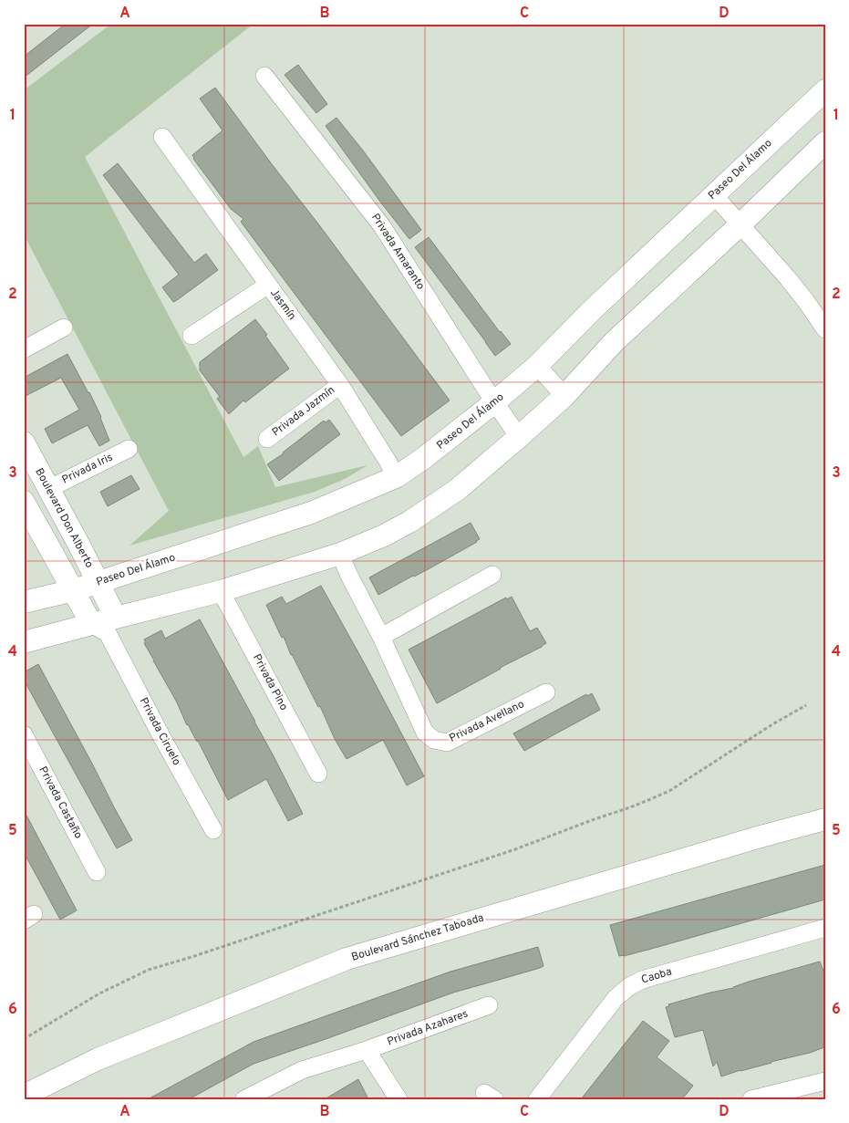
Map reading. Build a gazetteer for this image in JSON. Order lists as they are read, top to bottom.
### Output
{
  "streets": {
    "street": [
      "Paseo Del Álamo",
      "Privada Amaranto",
      "Jasmín",
      "Privada Jazmín",
      "Privada Iris",
      "Boulevard Don Alberto",
      "Privada Pino",
      "Privada Avellano",
      "Privada Ciruelo",
      "Privada Castaño",
      "Boulevard Sánchez Taboada",
      "Caoba",
      "Privada Azahares"
    ]
  },
  "crossings": [
    ["Paseo Del Álamo", "Privada Amaranto"],
    ["Paseo Del Álamo", "Jasmín"],
    ["Paseo Del Álamo", "Boulevard Don Alberto"],
    ["Jasmín", "Privada Jazmín"],
    ["Privada Iris", "Boulevard Don Alberto"],
    ["Boulevard Don Alberto", "Privada Ciruelo"]
  ],
  "grid": {
    "columns": [
      "A",
      "B",
      "C",
      "D"
    ],
    "rows": [
      "1",
      "2",
      "3",
      "4",
      "5",
      "6"
    ]
  }
}
